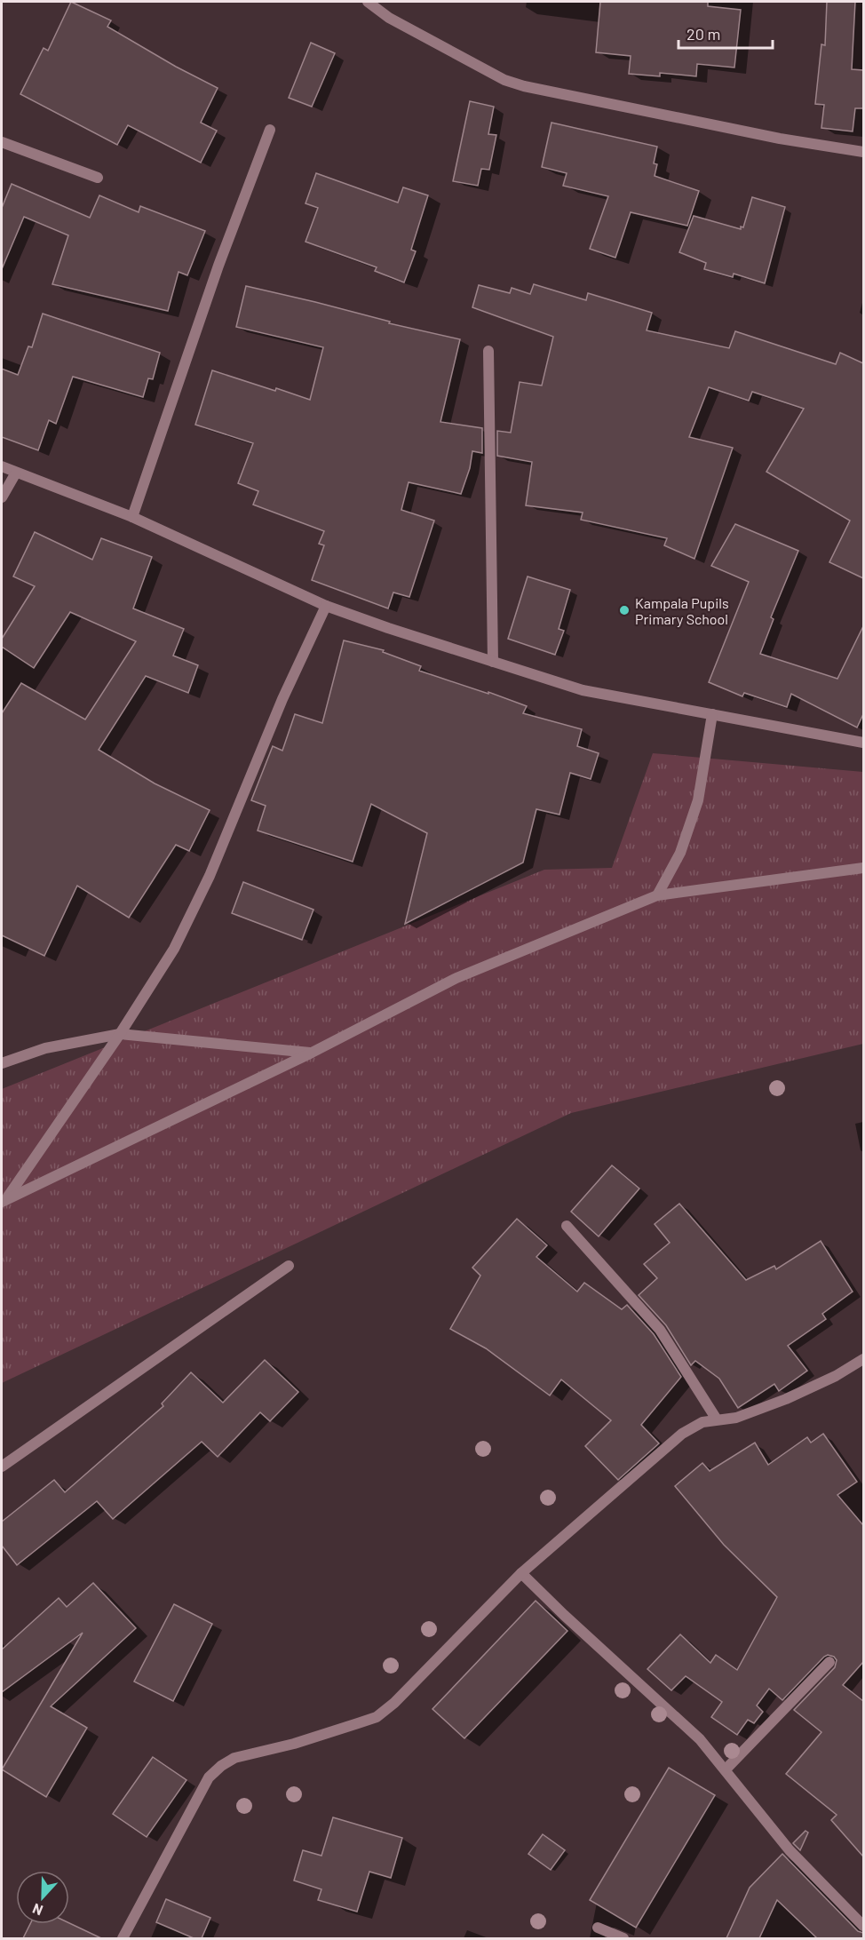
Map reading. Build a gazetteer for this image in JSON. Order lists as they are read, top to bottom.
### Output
{
  "places": ["Kampala Pupils Primary School"],
  "scale_bar": "20 m",
  "north": "bottom"
}
